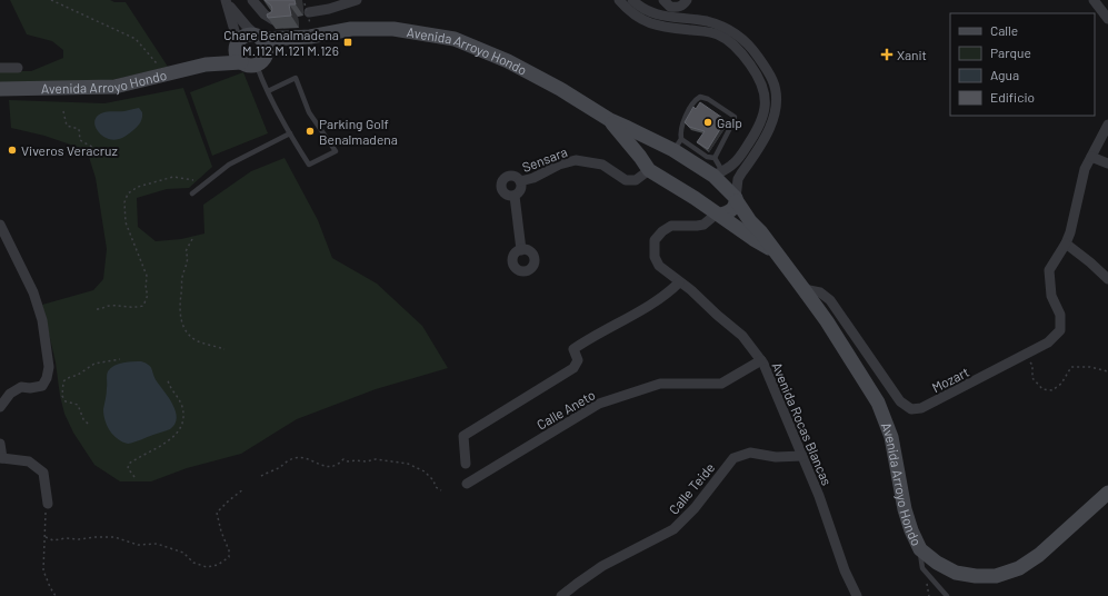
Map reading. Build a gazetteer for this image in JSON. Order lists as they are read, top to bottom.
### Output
{
  "streets": {
    "main road": ["Avenida Arroyo Hondo"],
    "street": [
      "Sensara",
      "Mozart",
      "Calle Aneto",
      "Avenida Rocas Blancas",
      "Calle Teide"
    ]
  },
  "crossings": [
    ["Avenida Arroyo Hondo", "Sensara"],
    ["Avenida Arroyo Hondo", "Mozart"],
    ["Avenida Arroyo Hondo", "Avenida Rocas Blancas"],
    ["Calle Aneto", "Avenida Rocas Blancas"],
    ["Avenida Rocas Blancas", "Calle Teide"]
  ],
  "places": {
    "transit": ["Chare Benalmadena M.112 M.121 M.126"],
    "health": ["Xanit"],
    "other": ["Galp", "Parking Golf Benalmadena", "Viveros Veracruz"]
  },
  "legend": [
    "Calle",
    "Parque",
    "Agua",
    "Edificio"
  ]
}
